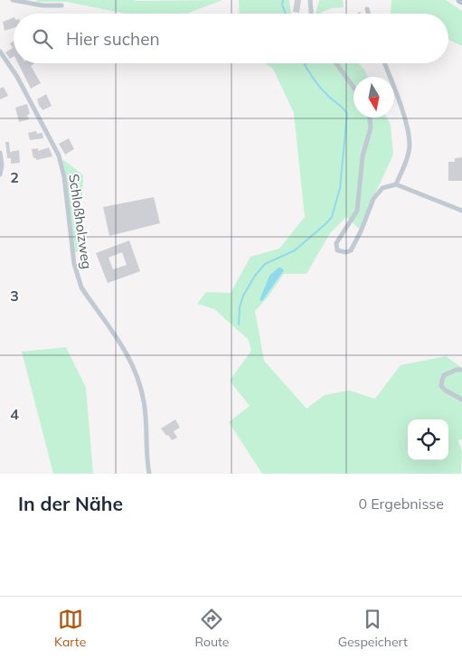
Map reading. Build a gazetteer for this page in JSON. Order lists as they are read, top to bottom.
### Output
{
  "streets": {
    "street": ["Schloßholzweg"]
  },
  "north": "bottom",
  "page": {
    "search": "Hier suchen",
    "heading": ["In der Nähe", "0 Ergebnisse"],
    "nav": ["Karte", "Route", "Gespeichert"]
  },
  "grid": {
    "rows": ["2", "3", "4"]
  }
}
